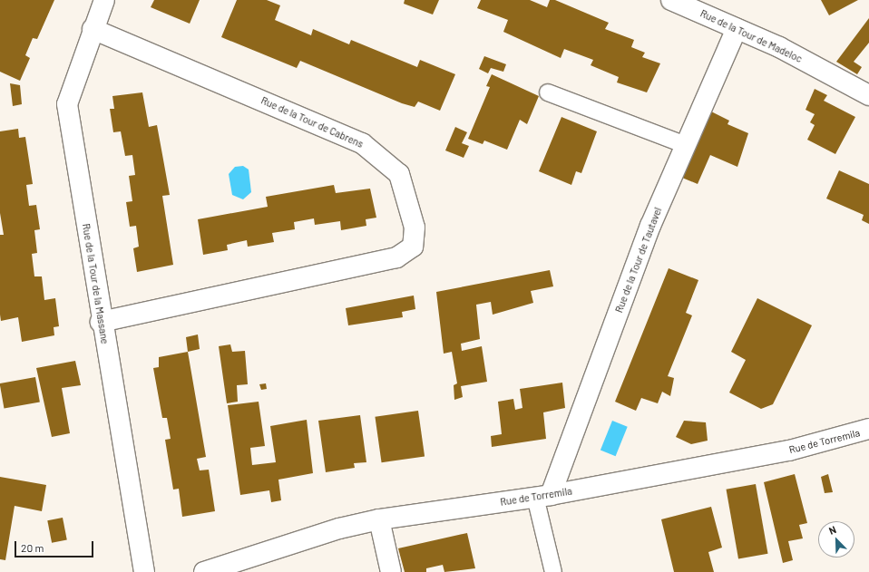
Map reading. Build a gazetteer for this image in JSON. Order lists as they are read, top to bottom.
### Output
{
  "streets": {
    "street": [
      "Rue de la Tour de Madeloc",
      "Rue de la Tour de Cabrens",
      "Rue de la Tour de Tautavel",
      "Rue de la Tour de la Massane",
      "Rue de Torremila"
    ]
  },
  "crossings": [
    ["Rue de la Tour de Madeloc", "Rue de la Tour de Tautavel"],
    ["Rue de la Tour de Cabrens", "Rue de la Tour de la Massane"],
    ["Rue de la Tour de Tautavel", "Rue de Torremila"]
  ],
  "scale_bar": "20 m",
  "north": "top left"
}
